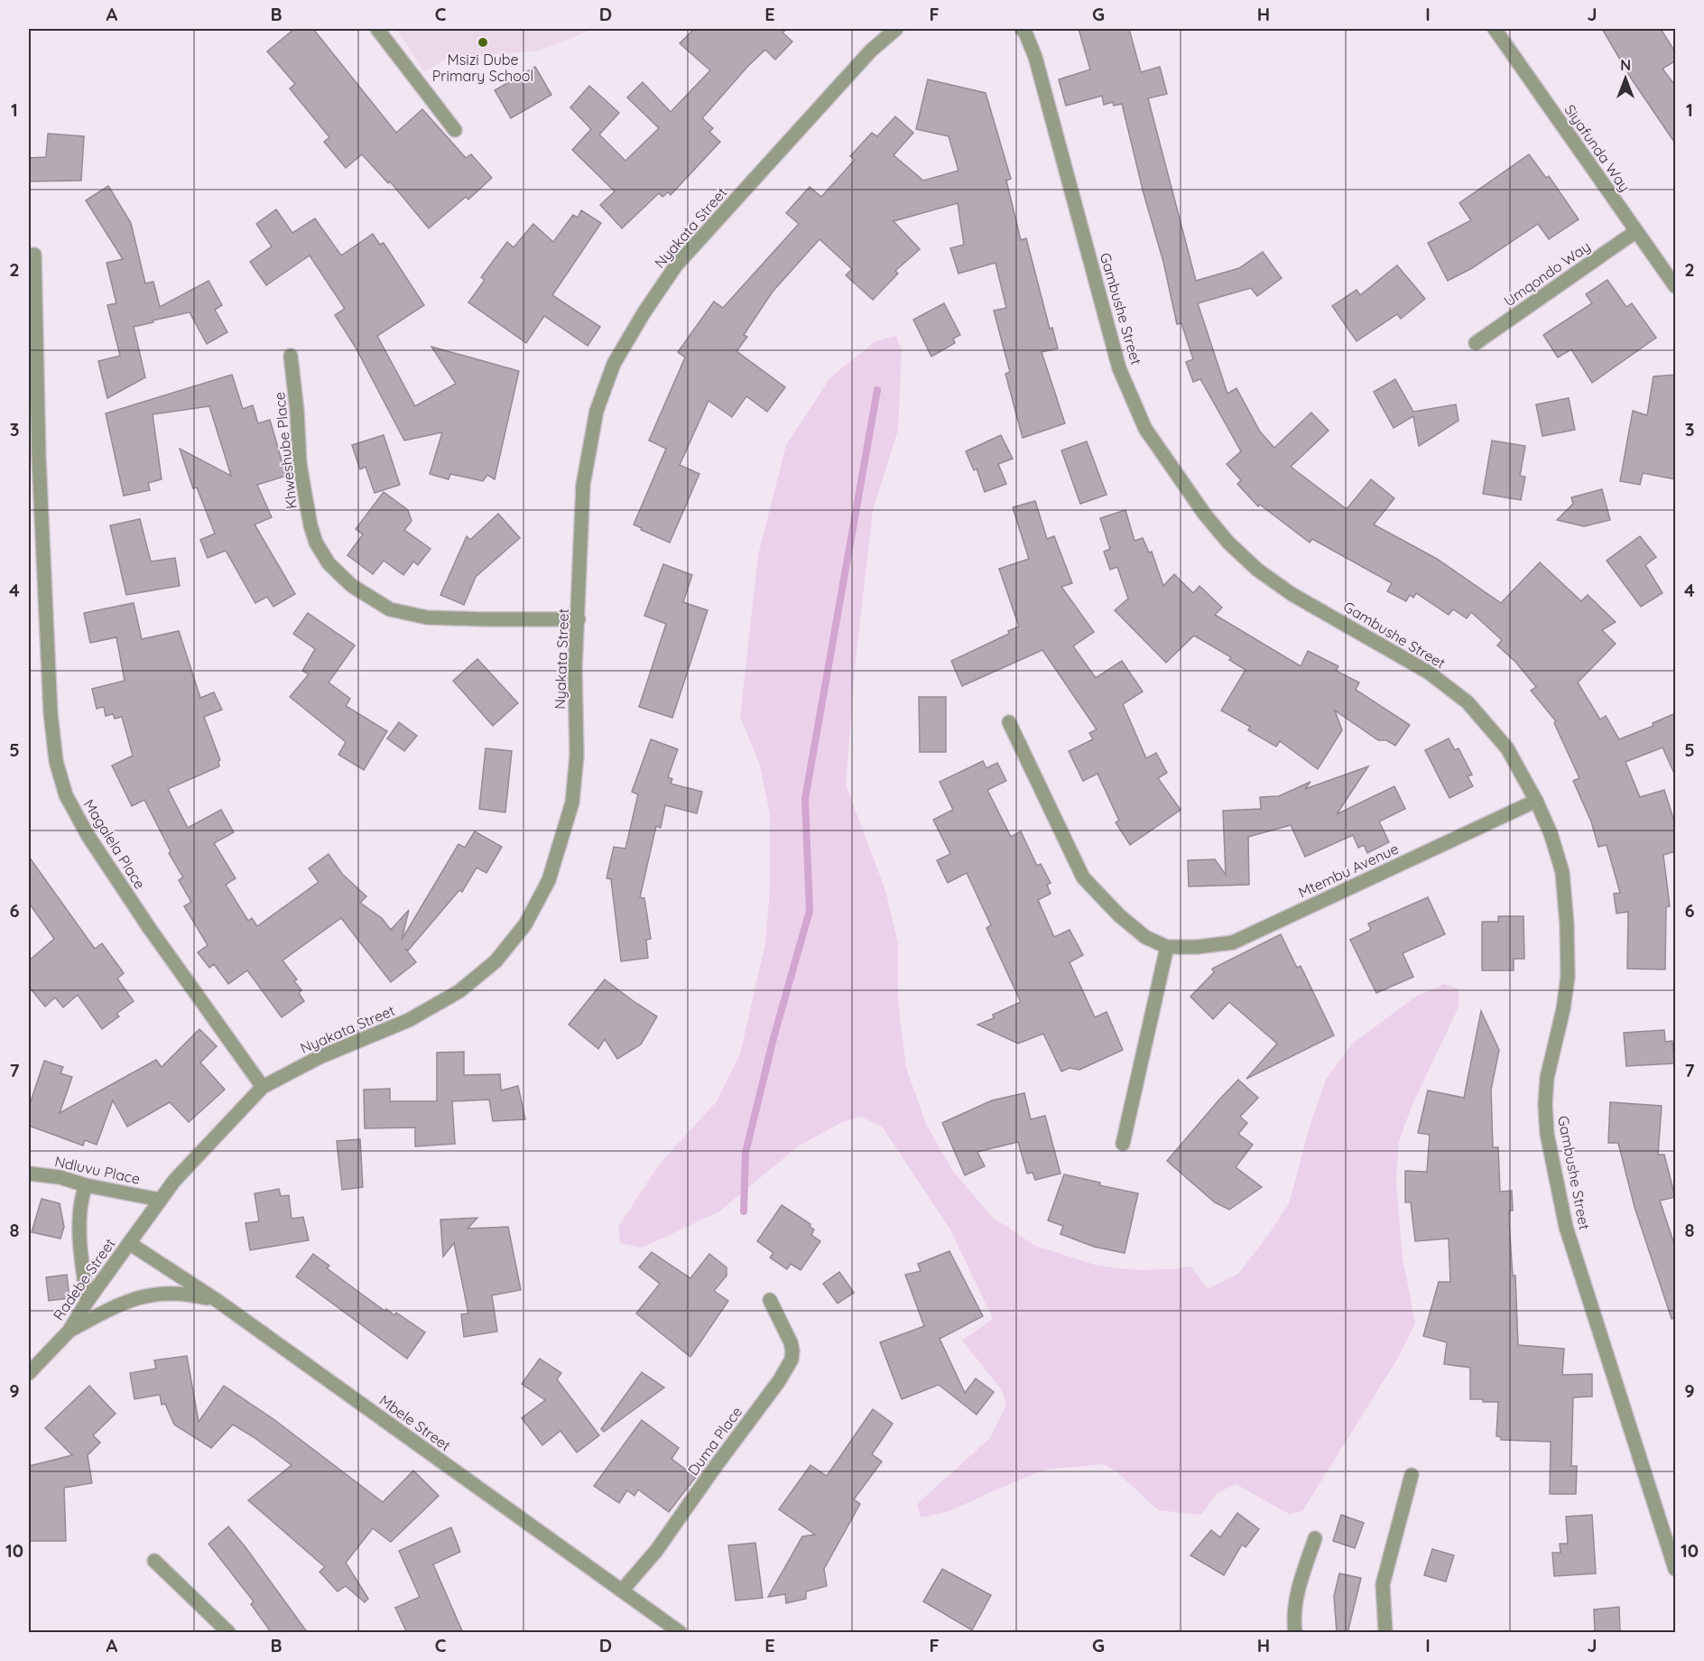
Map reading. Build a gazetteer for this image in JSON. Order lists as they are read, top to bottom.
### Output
{
  "streets": {
    "street": [
      "Siyafunda Way",
      "Nyakata Street",
      "Umqondo Way",
      "Gambushe Street",
      "Khweshube Place",
      "Magalela Place",
      "Mtembu Avenue",
      "Ndluvu Place",
      "Radebe Street",
      "Mbele Street",
      "Duma Place"
    ]
  },
  "crossings": [
    ["Siyafunda Way", "Umqondo Way"],
    ["Nyakata Street", "Khweshube Place"],
    ["Nyakata Street", "Magalela Place"],
    ["Nyakata Street", "Ndluvu Place"],
    ["Nyakata Street", "Radebe Street"],
    ["Gambushe Street", "Mtembu Avenue"],
    ["Ndluvu Place", "Radebe Street"],
    ["Radebe Street", "Mbele Street"],
    ["Mbele Street", "Duma Place"]
  ],
  "places": ["Msizi Dube Primary School"],
  "north": "top",
  "grid": {
    "columns": [
      "A",
      "B",
      "C",
      "D",
      "E",
      "F",
      "G",
      "H",
      "I",
      "J"
    ],
    "rows": [
      "1",
      "2",
      "3",
      "4",
      "5",
      "6",
      "7",
      "8",
      "9",
      "10"
    ]
  }
}
